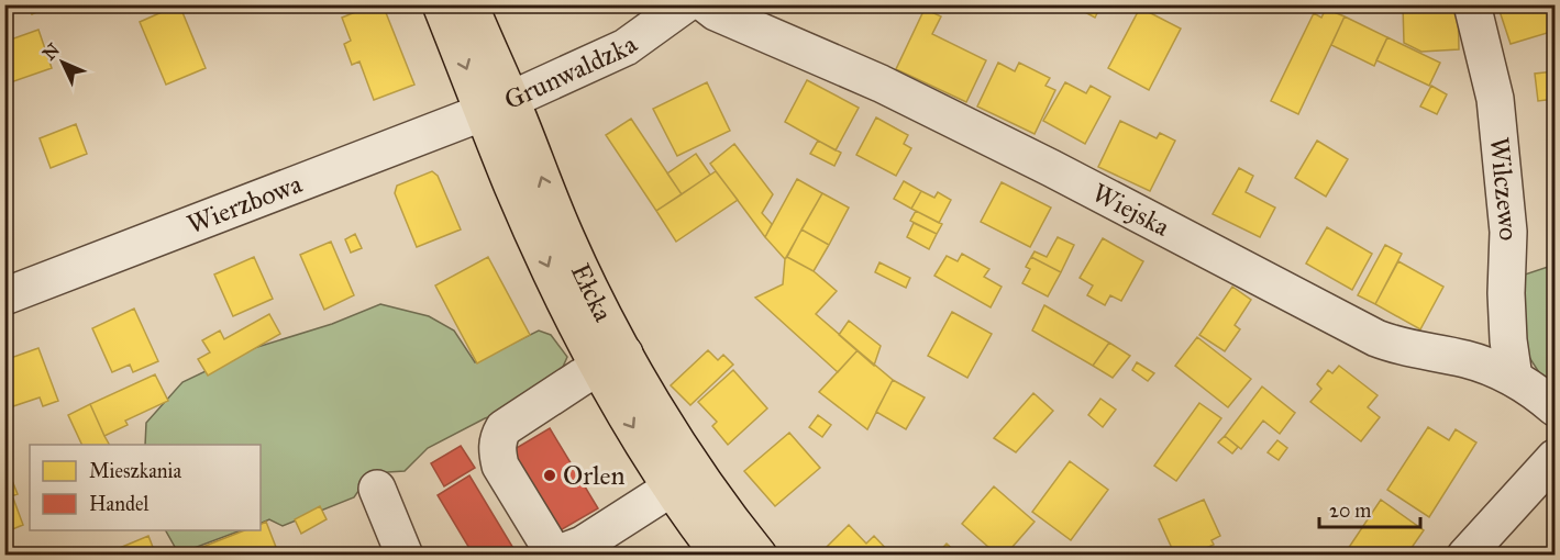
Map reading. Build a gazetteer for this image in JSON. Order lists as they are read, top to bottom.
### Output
{
  "streets": {
    "main road": ["Ełcka"],
    "street": [
      "Grunwaldzka",
      "Wilczewo",
      "Wierzbowa",
      "Wiejska"
    ]
  },
  "crossings": [
    ["Grunwaldzka", "Wierzbowa"],
    ["Grunwaldzka", "Ełcka"],
    ["Wilczewo", "Wiejska"],
    ["Wierzbowa", "Ełcka"]
  ],
  "places": ["Orlen"],
  "legend": ["Mieszkania", "Handel"],
  "scale_bar": "20 m",
  "north": "top left"
}
